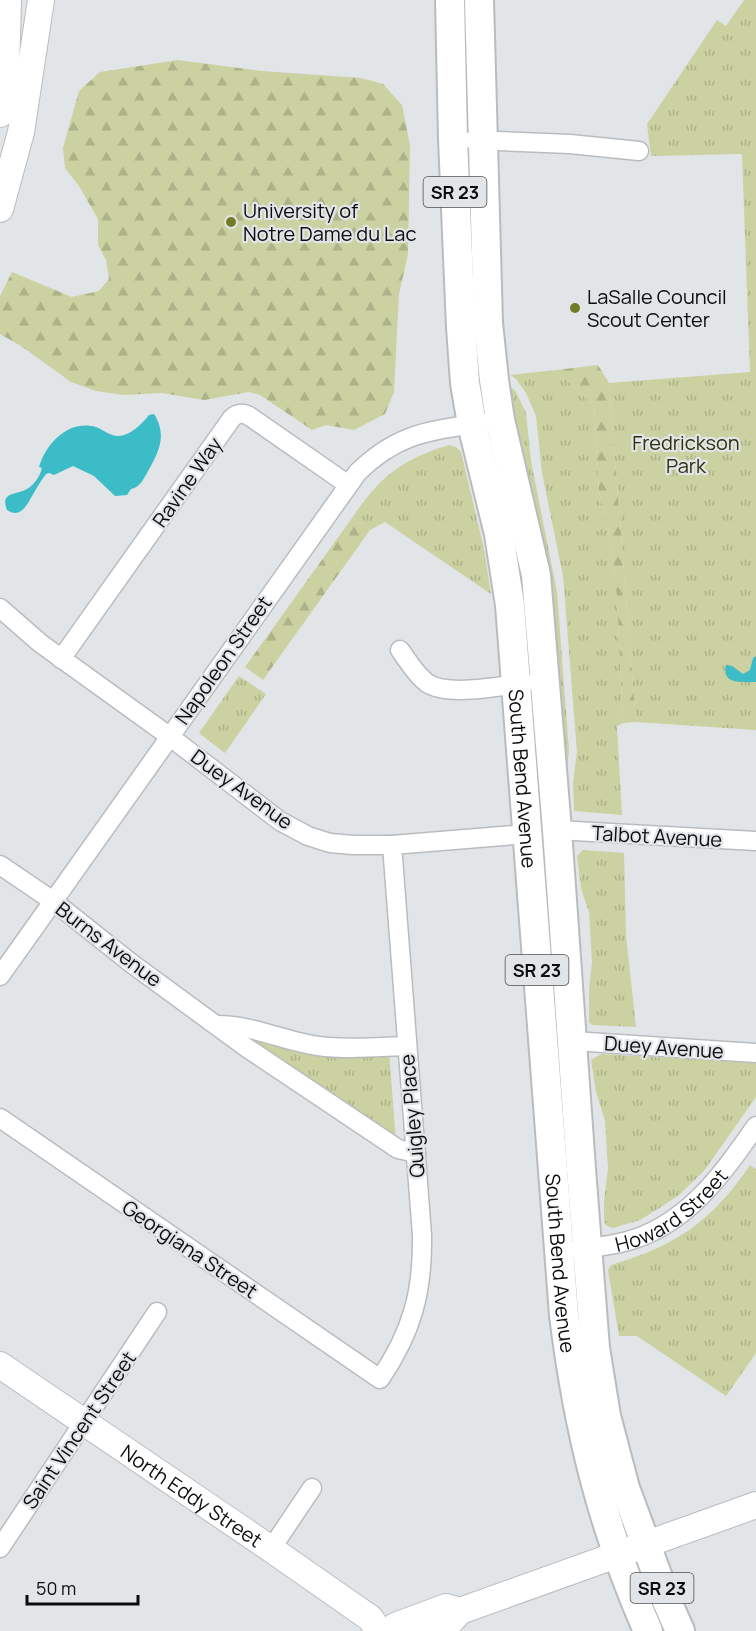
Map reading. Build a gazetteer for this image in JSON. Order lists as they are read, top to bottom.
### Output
{
  "streets": {
    "main road": ["SR 23", "South Bend Avenue"],
    "street": [
      "Ravine Way",
      "Napoleon Street",
      "Duey Avenue",
      "Talbot Avenue",
      "Burns Avenue",
      "Quigley Place",
      "Howard Street",
      "Georgiana Street",
      "Saint Vincent Street",
      "North Eddy Street"
    ]
  },
  "crossings": [
    ["SR 23", "South Bend Avenue"],
    ["Ravine Way", "Napoleon Street"],
    ["Ravine Way", "Duey Avenue"],
    ["Napoleon Street", "South Bend Avenue"],
    ["Napoleon Street", "Duey Avenue"],
    ["Napoleon Street", "Burns Avenue"],
    ["South Bend Avenue", "Duey Avenue"],
    ["South Bend Avenue", "Talbot Avenue"],
    ["South Bend Avenue", "Howard Street"],
    ["Duey Avenue", "Quigley Place"],
    ["Burns Avenue", "Quigley Place"],
    ["Quigley Place", "Georgiana Street"],
    ["Saint Vincent Street", "North Eddy Street"]
  ],
  "parks": ["Fredrickson Park"],
  "places": ["University of Notre Dame du Lac", "LaSalle Council Scout Center"],
  "scale_bar": "50 m"
}
